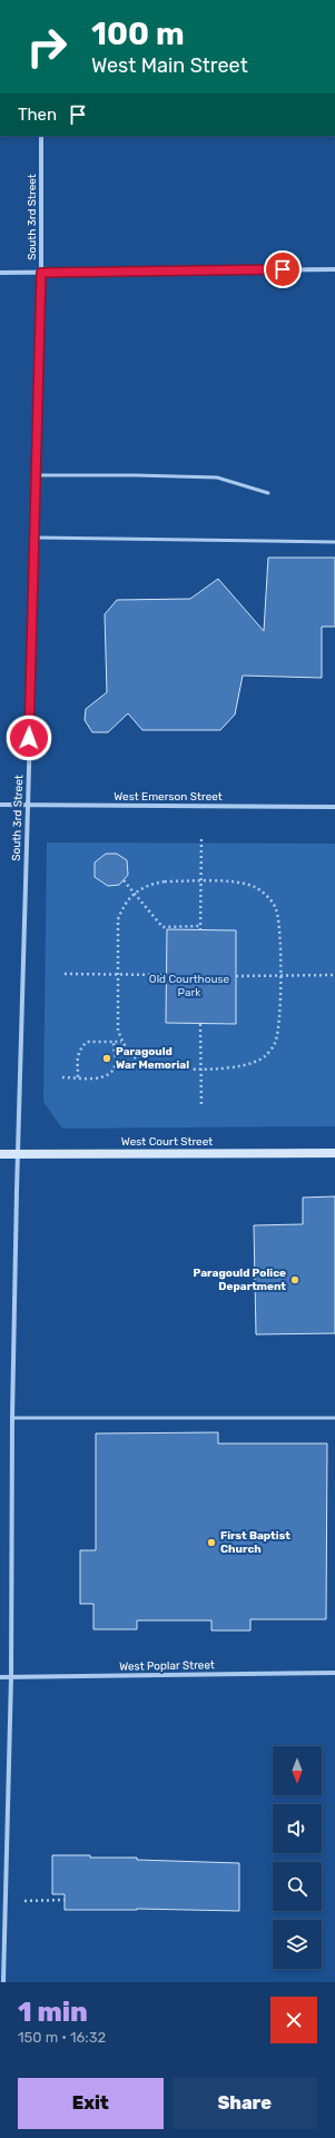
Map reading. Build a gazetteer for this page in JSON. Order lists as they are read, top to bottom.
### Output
{
  "streets": {
    "main road": ["West Court Street"],
    "street": ["South 3rd Street", "West Emerson Street", "West Poplar Street"]
  },
  "crossings": [
    ["South 3rd Street", "West Emerson Street"],
    ["South 3rd Street", "West Court Street"],
    ["South 3rd Street", "West Poplar Street"]
  ],
  "parks": ["Old Courthouse Park"],
  "places": ["Paragould War Memorial", "Paragould Police Department", "First Baptist Church"],
  "north": "bottom",
  "page": {
    "turn": ["100 m", "West Main Street"],
    "then": "Then",
    "heading": ["1 min", "150 m · 16:32"],
    "buttons": ["Exit", "Share"]
  }
}
